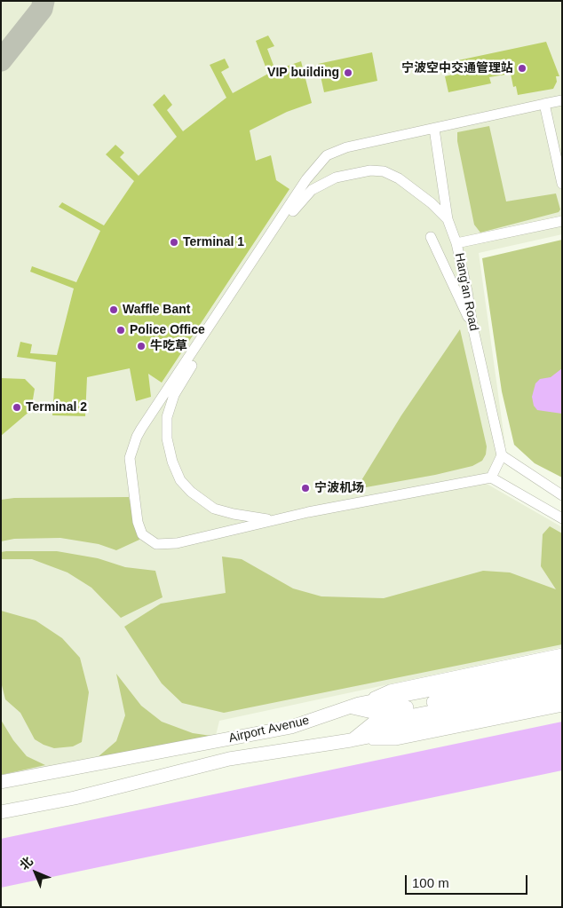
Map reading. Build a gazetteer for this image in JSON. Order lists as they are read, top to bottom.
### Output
{
  "streets": {
    "main road": ["Airport Avenue"],
    "street": ["Hang'an Road"]
  },
  "places": [
    "宁波空中交通管理站",
    "VIP building",
    "Terminal 1",
    "Waffle Bant",
    "Police Office",
    "牛吃草",
    "Terminal 2",
    "宁波机场"
  ],
  "scale_bar": "100 m",
  "north": "top left"
}
